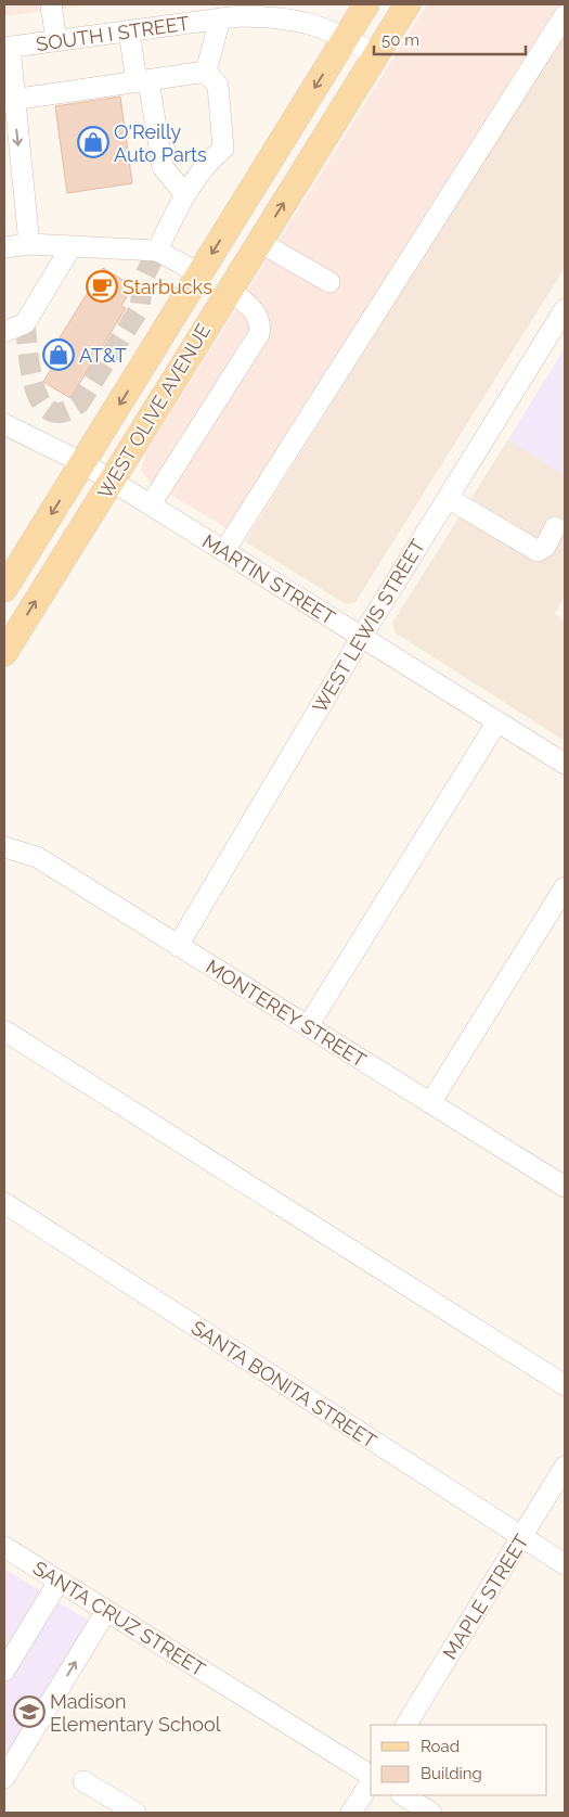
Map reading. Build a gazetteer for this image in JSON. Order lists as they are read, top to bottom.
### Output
{
  "streets": {
    "main road": ["WEST OLIVE AVENUE"],
    "street": [
      "SOUTH I STREET",
      "MARTIN STREET",
      "WEST LEWIS STREET",
      "MONTEREY STREET",
      "SANTA BONITA STREET",
      "MAPLE STREET",
      "SANTA CRUZ STREET"
    ]
  },
  "crossings": [
    ["SOUTH I STREET", "WEST OLIVE AVENUE"],
    ["WEST OLIVE AVENUE", "MARTIN STREET"],
    ["MARTIN STREET", "WEST LEWIS STREET"],
    ["WEST LEWIS STREET", "MONTEREY STREET"],
    ["SANTA BONITA STREET", "MAPLE STREET"]
  ],
  "places": {
    "shop": ["O'Reilly Auto Parts", "AT&T"],
    "cafe": ["Starbucks"],
    "school or university": ["Madison Elementary School"]
  },
  "legend": ["Road", "Building"],
  "scale_bar": "50 m"
}
